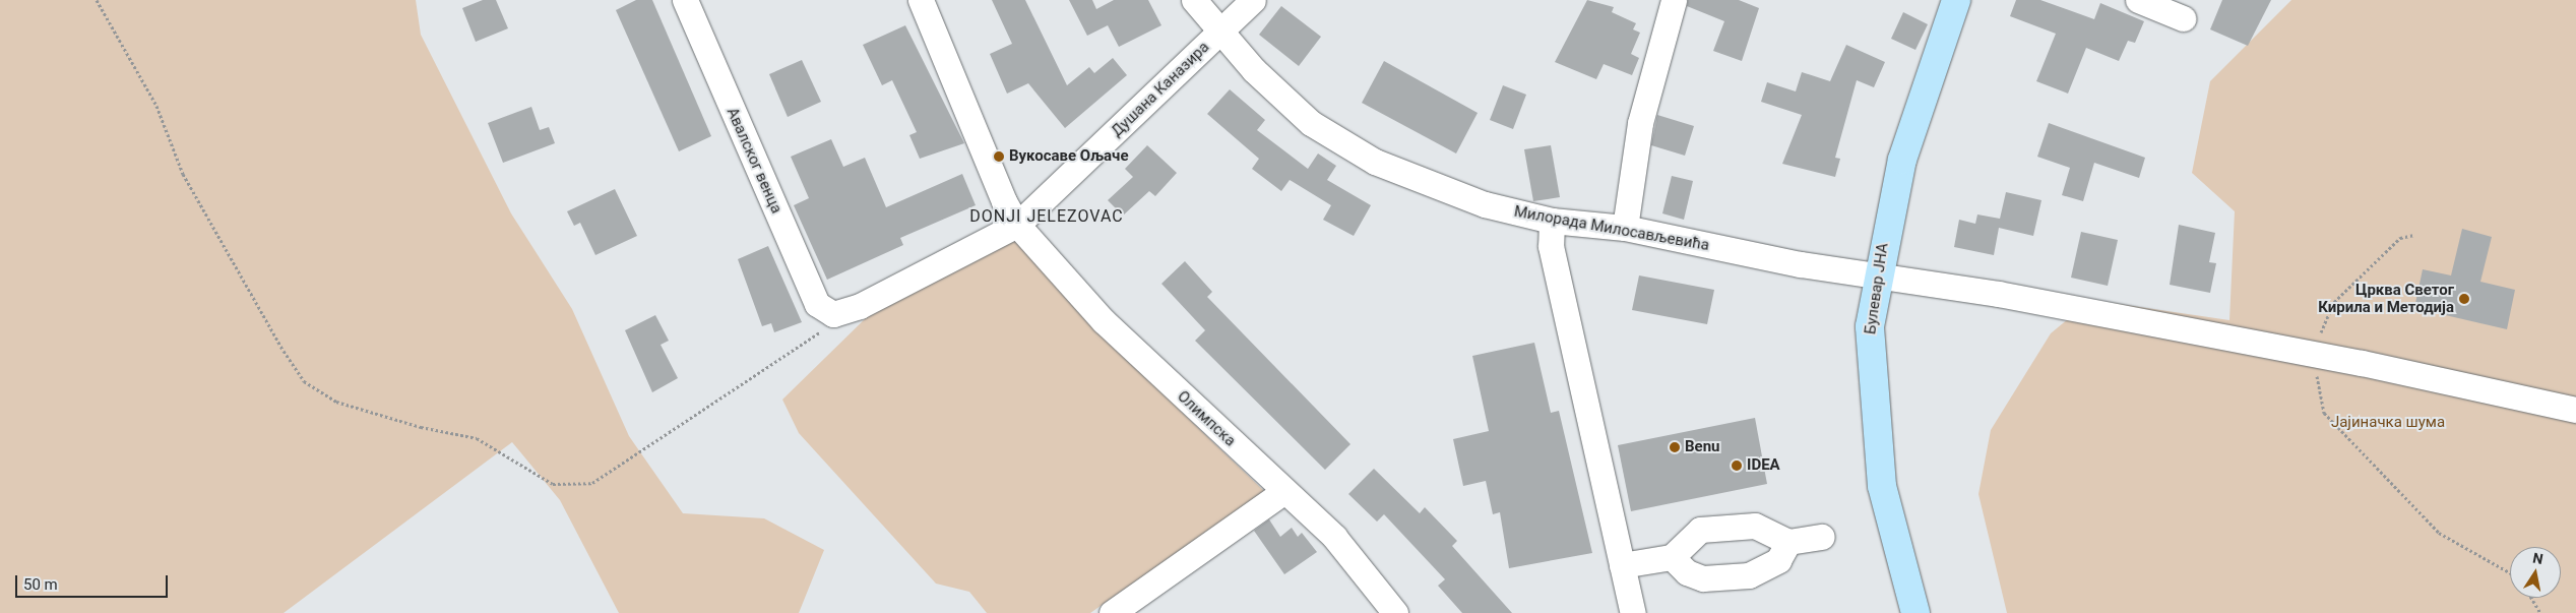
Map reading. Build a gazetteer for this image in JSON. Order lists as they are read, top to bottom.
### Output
{
  "streets": {
    "main road": ["Булевар ЈНА"],
    "street": [
      "Душана Каназира",
      "Авалског венца",
      "Милорада Милосављевића",
      "Олимпска"
    ]
  },
  "crossings": [
    ["Душана Каназира", "Авалског венца"],
    ["Душана Каназира", "Милорада Милосављевића"],
    ["Душана Каназира", "Олимпска"],
    ["Милорада Милосављевића", "Булевар ЈНА"]
  ],
  "districts": ["DONJI JELEZOVAC"],
  "parks": ["Јајиначка шума"],
  "places": [
    "Вукосаве Ољаче",
    "Црква Светог Кирила и Методија",
    "Benu",
    "IDEA"
  ],
  "scale_bar": "50 m",
  "north": "top"
}
